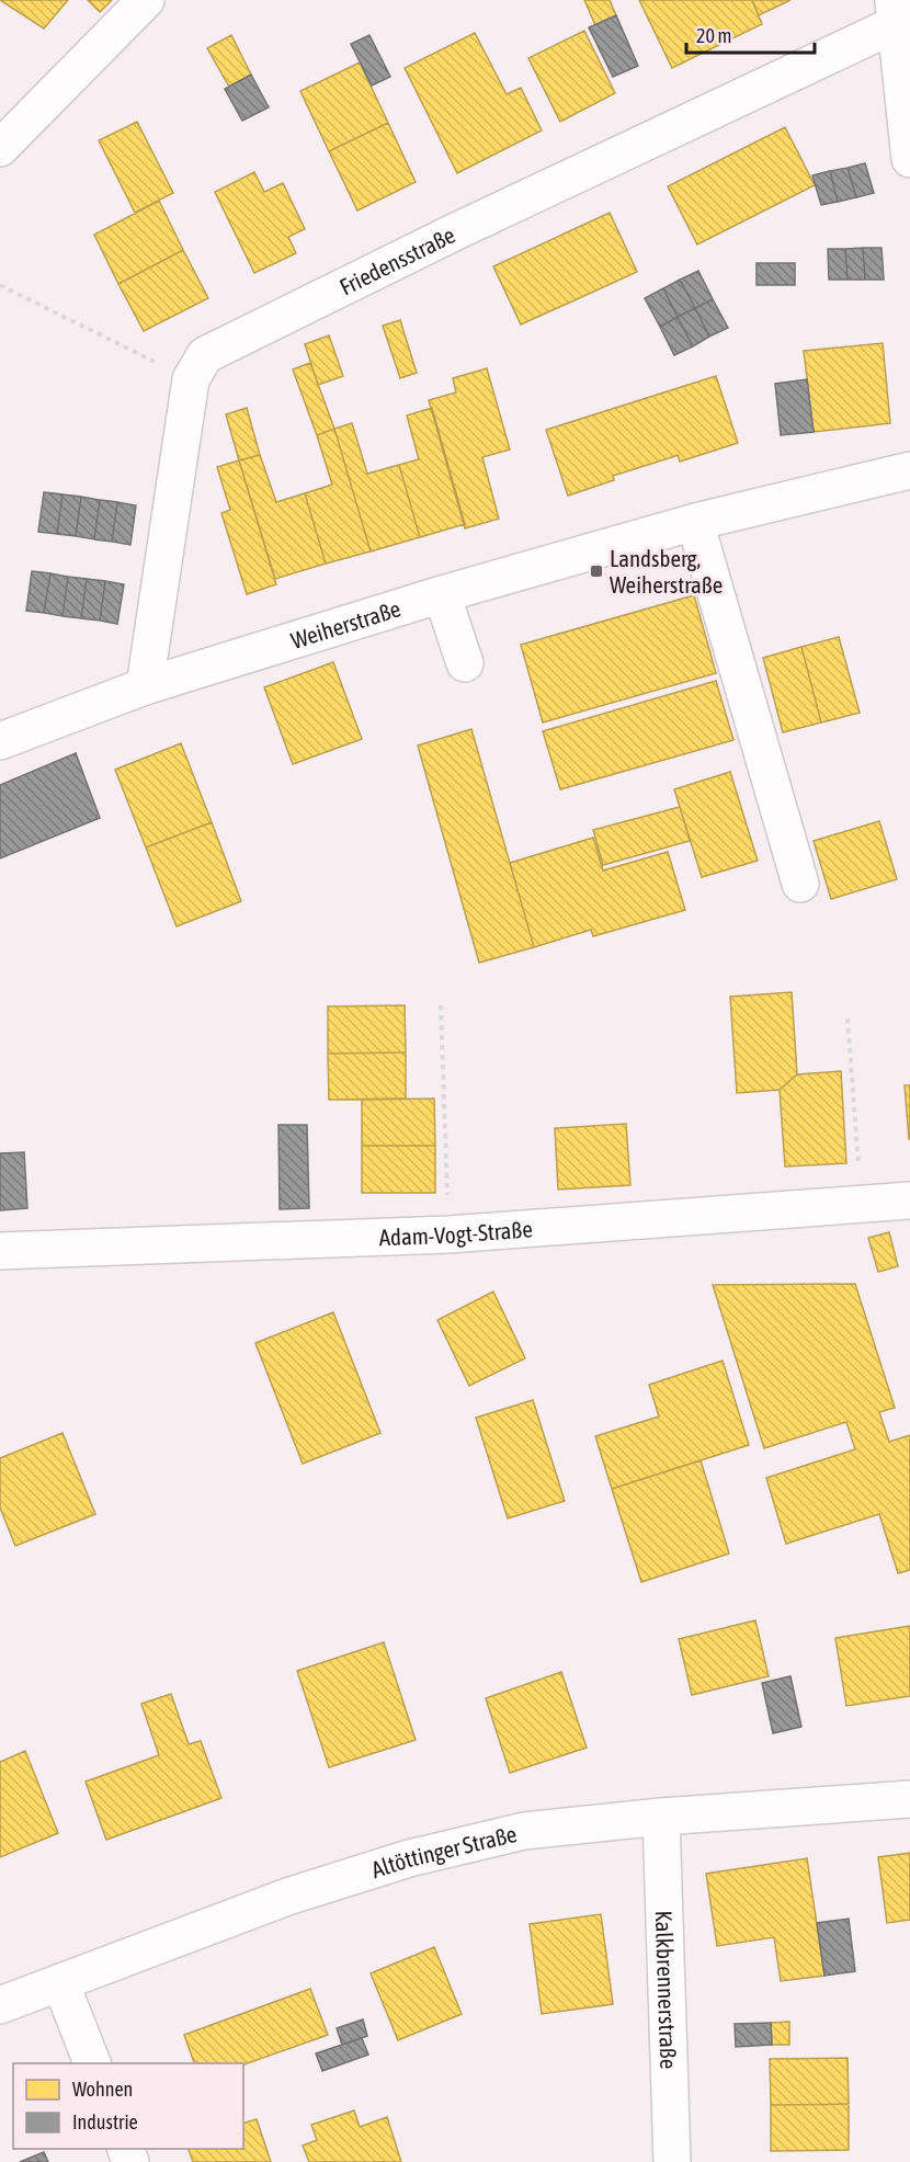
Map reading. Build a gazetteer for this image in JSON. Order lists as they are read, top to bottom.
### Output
{
  "streets": {
    "street": [
      "Friedensstraße",
      "Weiherstraße",
      "Adam-Vogt-Straße",
      "Altöttinger Straße",
      "Kalkbrennerstraße"
    ]
  },
  "crossings": [
    ["Friedensstraße", "Weiherstraße"],
    ["Altöttinger Straße", "Kalkbrennerstraße"]
  ],
  "places": {
    "transit": ["Landsberg, Weiherstraße"]
  },
  "legend": ["Wohnen", "Industrie"],
  "scale_bar": "20 m"
}
